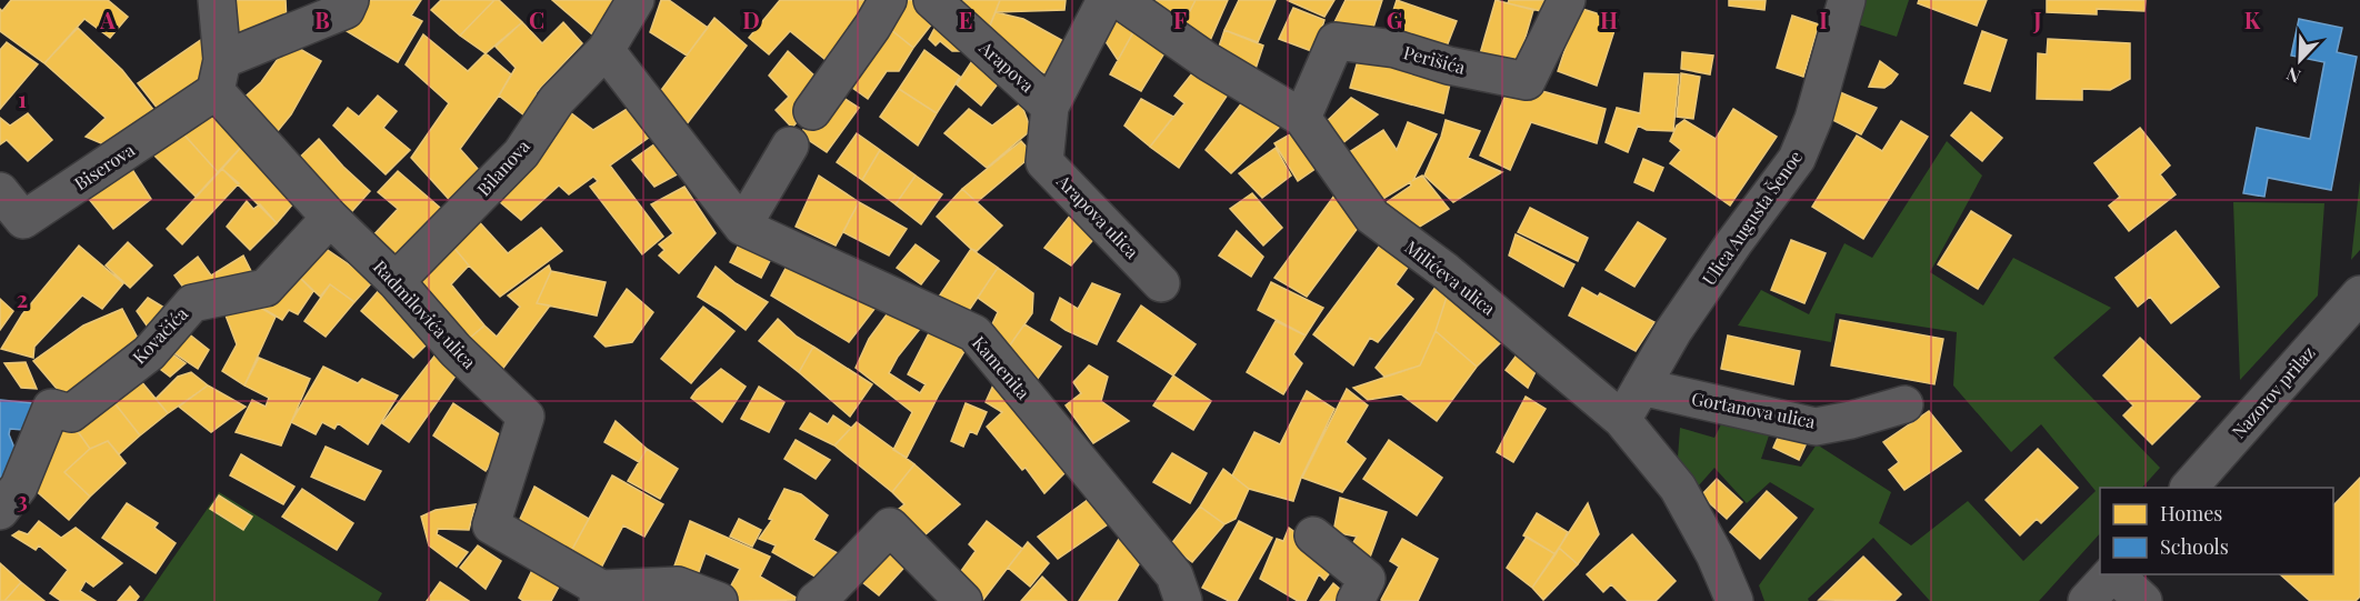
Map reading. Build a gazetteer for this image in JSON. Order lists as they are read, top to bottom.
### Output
{
  "streets": {
    "street": [
      "Perišića",
      "Arapova",
      "Biserova",
      "Bilanova",
      "Arapova ulica",
      "Ulica Augusta Šenoe",
      "Milićeva ulica",
      "Radmilovića ulica",
      "Kovačića",
      "Kamenita",
      "Nazorov prilaz",
      "Gortanova ulica"
    ]
  },
  "crossings": [
    ["Perišića", "Milićeva ulica"],
    ["Arapova", "Arapova ulica"],
    ["Biserova", "Radmilovića ulica"],
    ["Bilanova", "Radmilovića ulica"],
    ["Bilanova", "Kamenita"],
    ["Ulica Augusta Šenoe", "Milićeva ulica"],
    ["Ulica Augusta Šenoe", "Gortanova ulica"],
    ["Radmilovića ulica", "Kovačića"]
  ],
  "legend": ["Homes", "Schools"],
  "north": "bottom left",
  "grid": {
    "columns": [
      "A",
      "B",
      "C",
      "D",
      "E",
      "F",
      "G",
      "H",
      "I",
      "J",
      "K"
    ],
    "rows": ["1", "2", "3"]
  }
}
